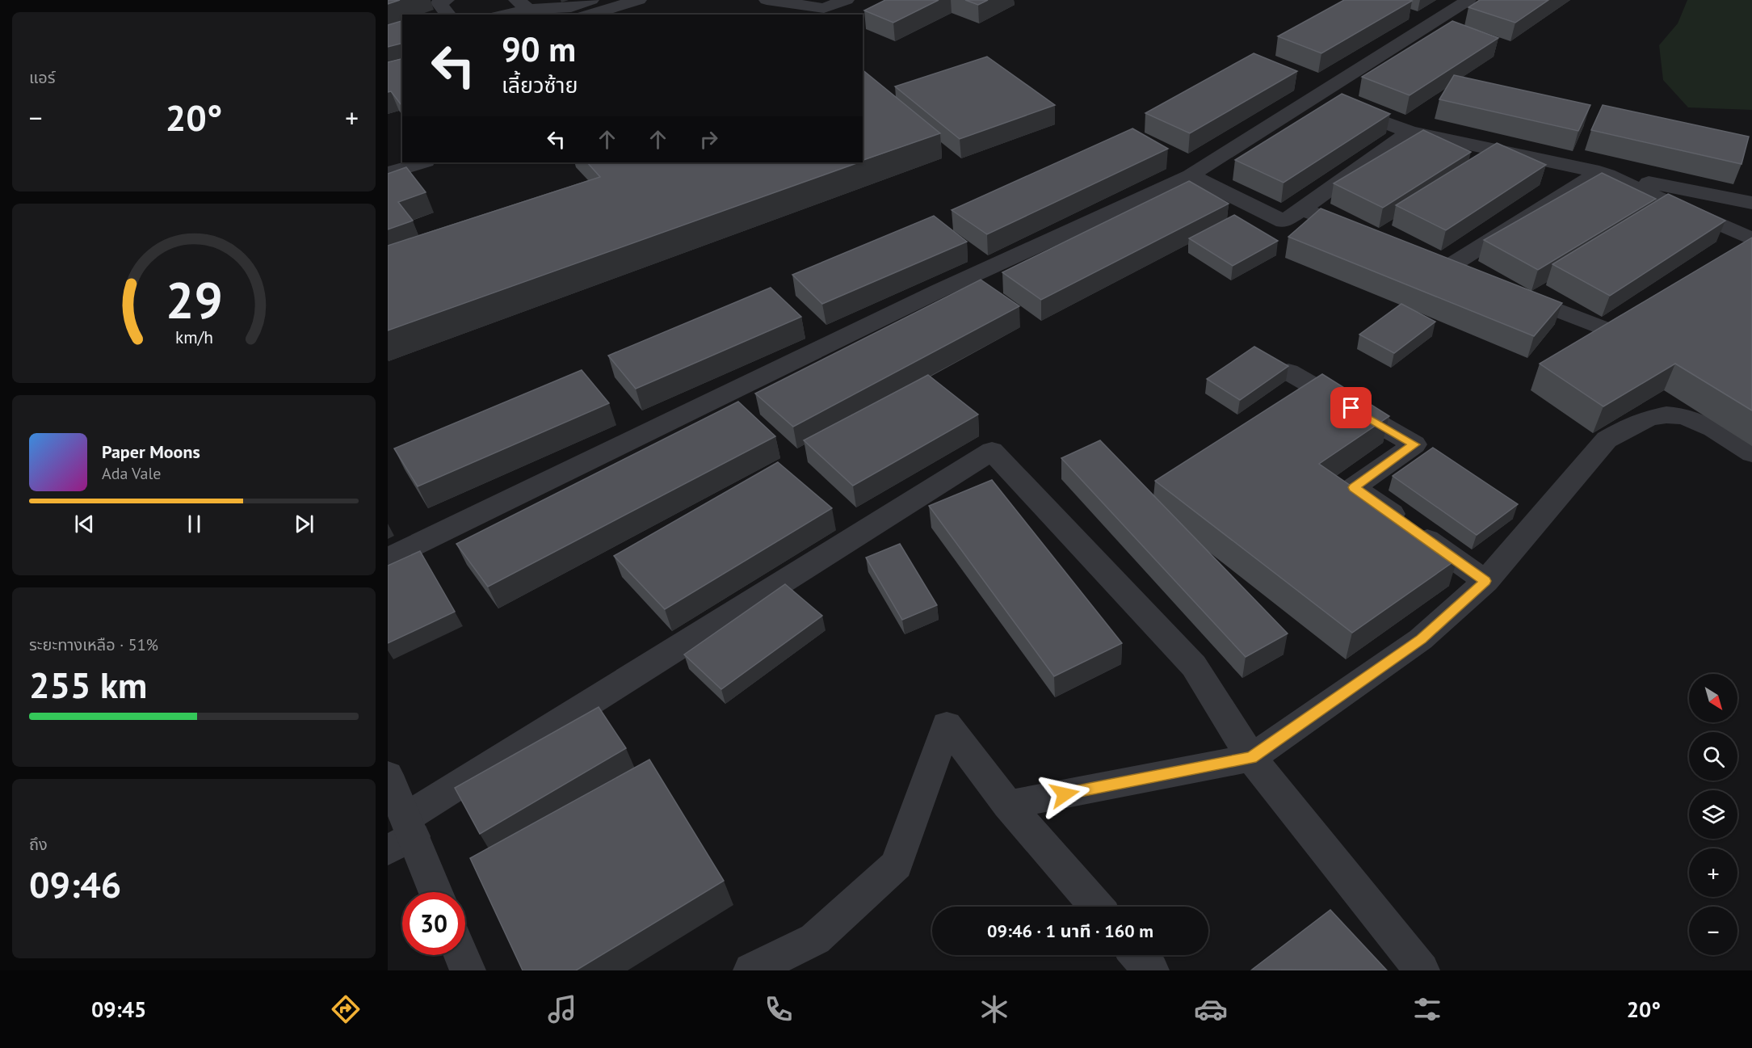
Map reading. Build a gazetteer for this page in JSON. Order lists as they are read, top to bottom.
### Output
{
  "north": "bottom right",
  "page": {
    "tile": [
      "แอร์",
      ["ระยะทางเหลือ · 51%", "255 km"],
      ["ถึง", "09:46"]
    ],
    "turn": ["90 m", "เลี้ยวซ้าย"],
    "heat": ["−", "20°", "+"],
    "song": ["Paper Moons", "Ada Vale"],
    "map_buttons": ["+", "−"],
    "limit": "30",
    "trip": "09:46 · 1 นาที · 160 m",
    "tabs": ["09:45", "20°"],
    "gauge": ["29", "km/h"]
  }
}
